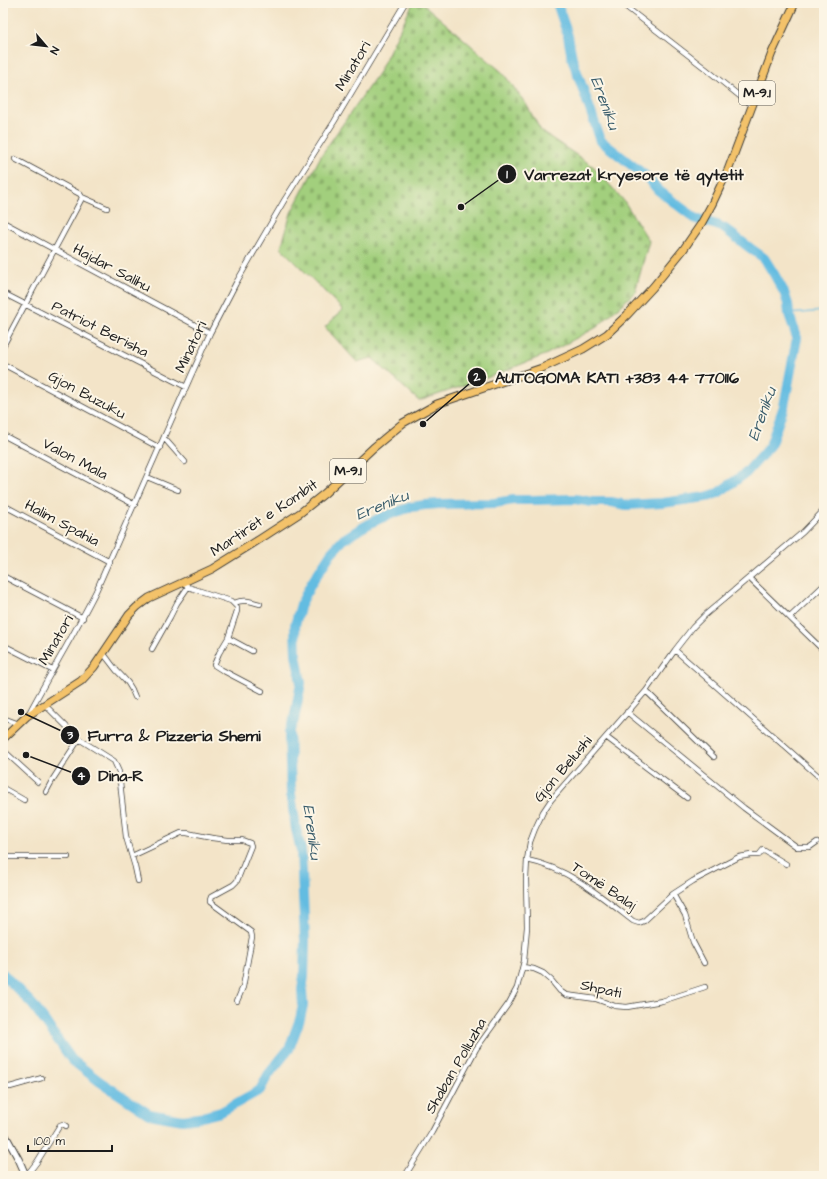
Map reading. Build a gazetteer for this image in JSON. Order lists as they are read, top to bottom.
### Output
{
  "streets": {
    "main road": ["M-9.1", "Martirët e Kombit"],
    "street": [
      "Minatori",
      "Hajdar Salihu",
      "Patriot Berisha",
      "Gjon Buzuku",
      "Valon Mala",
      "Halim Spahia",
      "Gjon Belushi",
      "Tomë Balaj",
      "Shpati",
      "Shaban Polluzha"
    ]
  },
  "crossings": [
    ["Minatori", "Hajdar Salihu"],
    ["Minatori", "Patriot Berisha"],
    ["Minatori", "Gjon Buzuku"],
    ["Minatori", "Valon Mala"],
    ["Minatori", "Martirët e Kombit"],
    ["Minatori", "Halim Spahia"],
    ["Gjon Belushi", "Tomë Balaj"],
    ["Gjon Belushi", "Shpati"],
    ["Gjon Belushi", "Shaban Polluzha"],
    ["Shpati", "Shaban Polluzha"]
  ],
  "water": ["Ereniku"],
  "places": [
    "Varrezat kryesore të qytetit",
    "AUTOGOMA KATI +383 44 770116",
    "Furra & Pizzeria Shemi",
    "Dina-R"
  ],
  "scale_bar": "100 m",
  "north": "bottom right"
}
